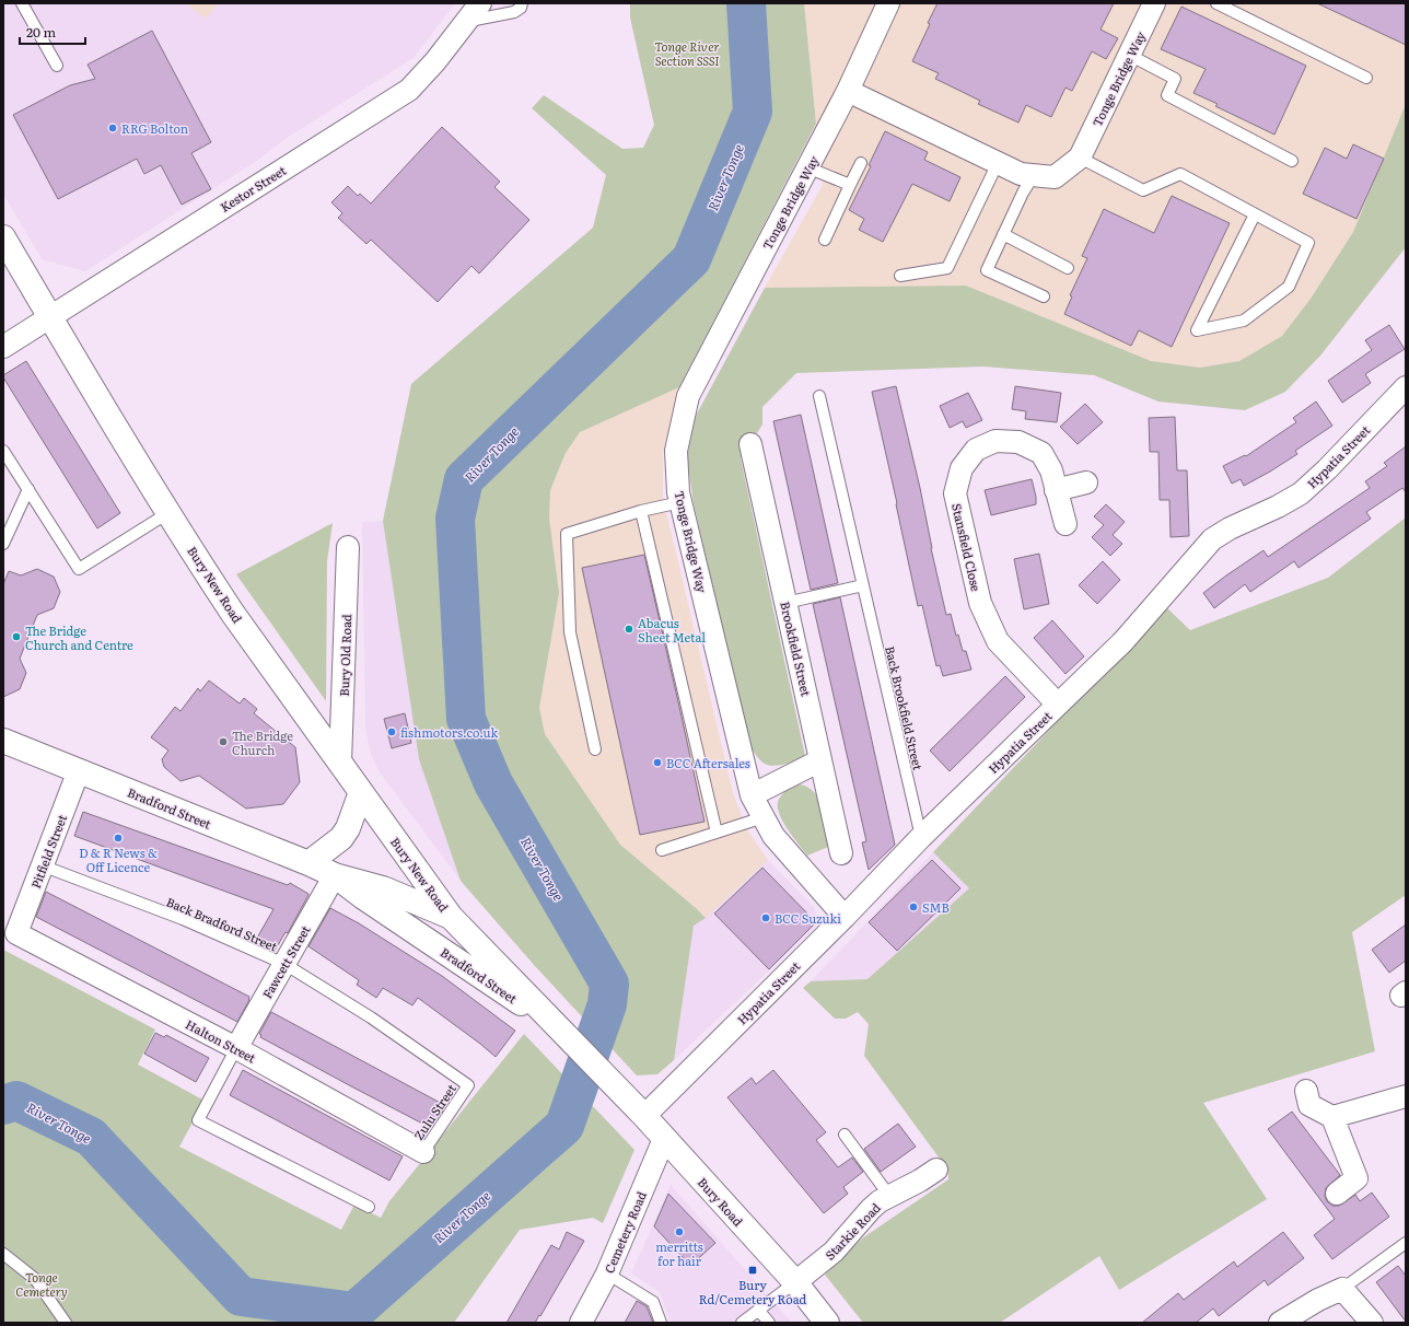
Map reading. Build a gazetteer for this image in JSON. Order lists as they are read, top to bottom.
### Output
{
  "streets": {
    "main road": ["Bury New Road", "Bradford Street", "Bury Road"],
    "street": [
      "Tonge Bridge Way",
      "Kestor Street",
      "Hypatia Street",
      "Stansfield Close",
      "Brookfield Street",
      "Bury Old Road",
      "Pitfield Street",
      "Fawcett Street",
      "Halton Street",
      "Starkie Road",
      "Cemetery Road"
    ],
    "lane": ["Back Brookfield Street", "Back Bradford Street", "Zulu Street"]
  },
  "crossings": [
    ["Tonge Bridge Way", "Hypatia Street"],
    ["Kestor Street", "Bury New Road"],
    ["Hypatia Street", "Stansfield Close"],
    ["Hypatia Street", "Back Brookfield Street"],
    ["Hypatia Street", "Bury Road"],
    ["Bury New Road", "Bury Old Road"],
    ["Bury New Road", "Bradford Street"],
    ["Bradford Street", "Pitfield Street"],
    ["Bradford Street", "Fawcett Street"],
    ["Bradford Street", "Bury Road"],
    ["Pitfield Street", "Back Bradford Street"],
    ["Pitfield Street", "Halton Street"],
    ["Back Bradford Street", "Fawcett Street"],
    ["Back Bradford Street", "Zulu Street"],
    ["Fawcett Street", "Halton Street"],
    ["Halton Street", "Zulu Street"],
    ["Bury Road", "Starkie Road"],
    ["Bury Road", "Cemetery Road"]
  ],
  "water": ["River Tonge"],
  "parks": ["Tonge River Section SSSI", "Tonge Cemetery"],
  "places": {
    "other": [
      "RRG Bolton",
      "Abacus Sheet Metal",
      "The Bridge Church and Centre",
      "fishmotors.co.uk",
      "The Bridge Church",
      "BCC Aftersales",
      "D & R News & Off Licence",
      "SMB",
      "BCC Suzuki",
      "merritts for hair"
    ],
    "transit": ["Bury Rd/Cemetery Road"]
  },
  "scale_bar": "20 m"
}
